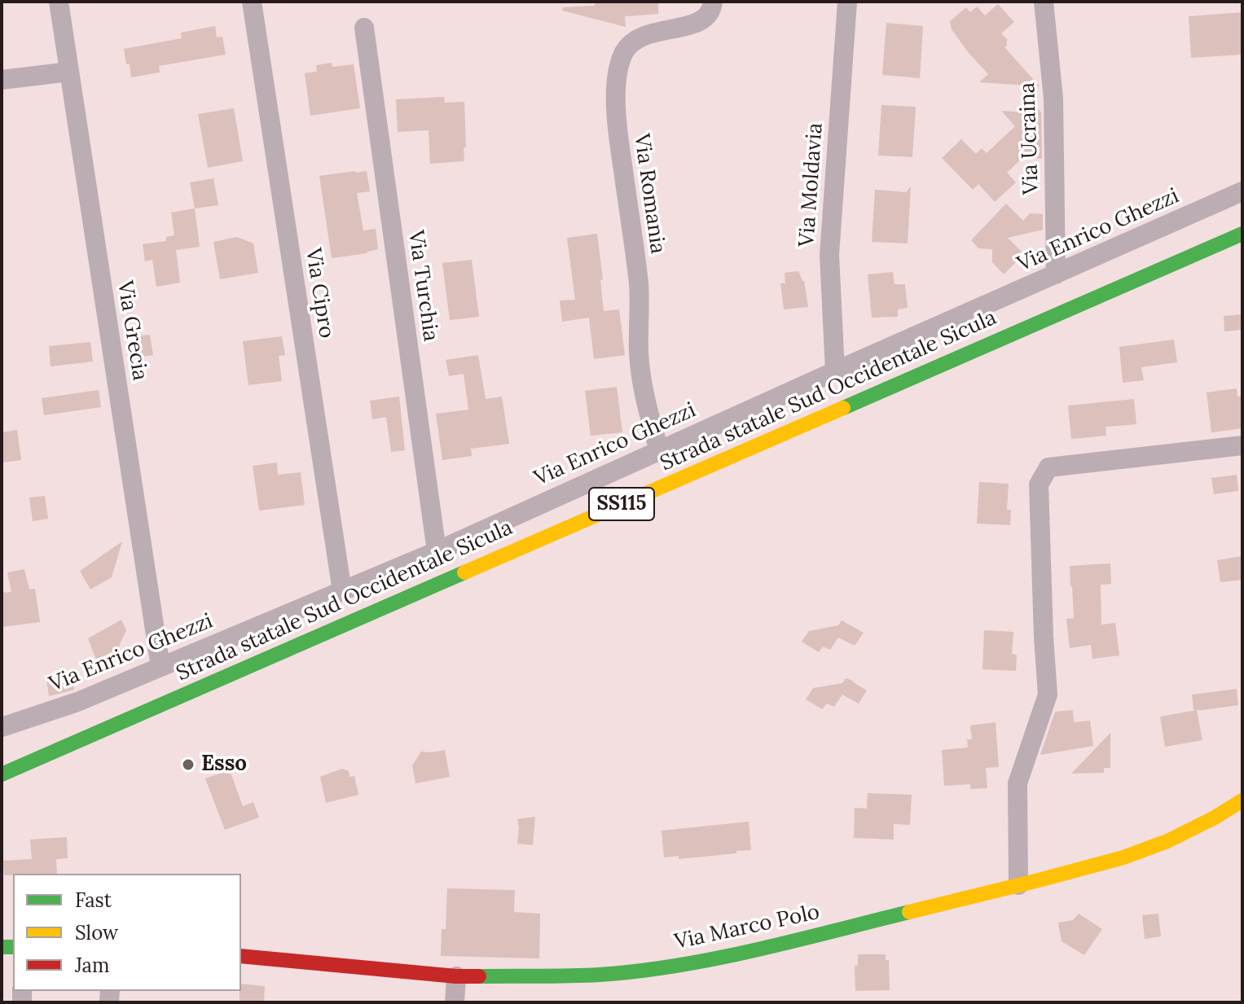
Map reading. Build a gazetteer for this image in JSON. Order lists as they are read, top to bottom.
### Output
{
  "streets": {
    "main road": ["Strada statale Sud Occidentale Sicula", "SS115", "Via Marco Polo"],
    "street": [
      "Via Ucraina",
      "Via Moldavia",
      "Via Romania",
      "Via Enrico Ghezzi",
      "Via Turchia",
      "Via Cipro",
      "Via Grecia"
    ]
  },
  "crossings": [
    ["Via Ucraina", "Via Enrico Ghezzi"],
    ["Via Moldavia", "Via Enrico Ghezzi"],
    ["Via Romania", "Via Enrico Ghezzi"],
    ["Via Enrico Ghezzi", "Via Turchia"],
    ["Via Enrico Ghezzi", "Via Cipro"],
    ["Via Enrico Ghezzi", "Via Grecia"]
  ],
  "places": ["Esso"],
  "legend": ["Fast", "Slow", "Jam"]
}
